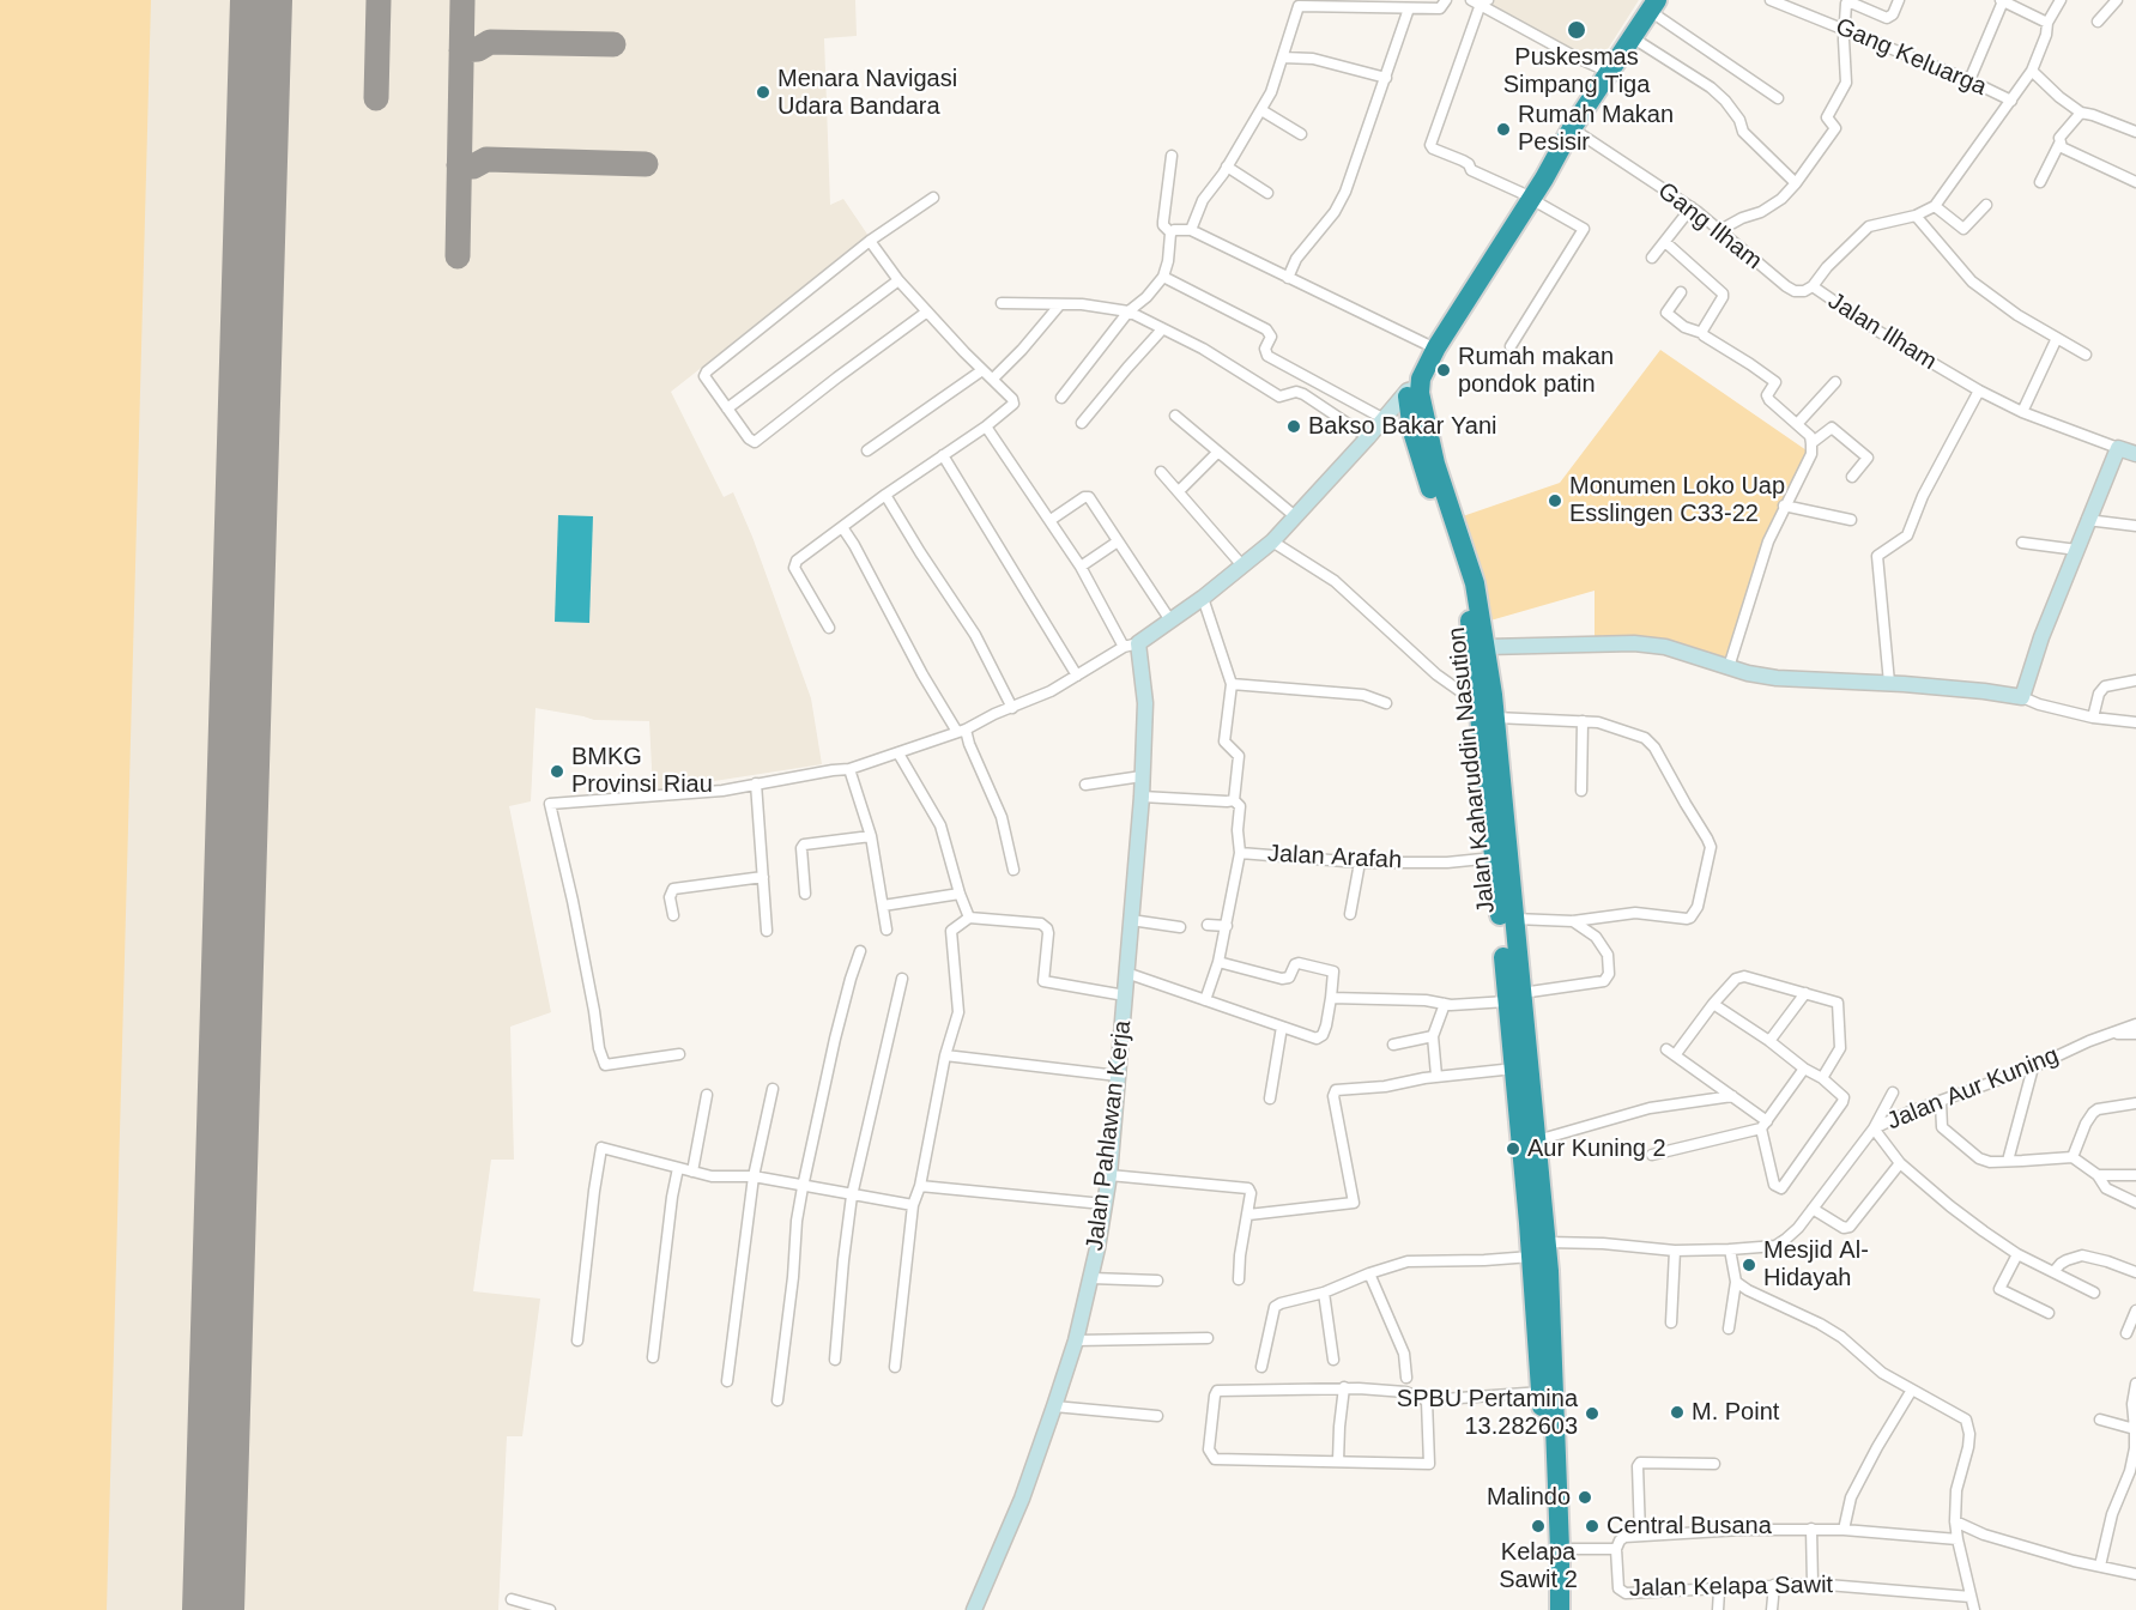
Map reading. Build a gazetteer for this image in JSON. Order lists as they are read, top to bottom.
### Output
{
  "streets": {
    "highway": ["Jalan Kaharuddin Nasution"],
    "street": [
      "Gang Keluarga",
      "Gang Ilham",
      "Jalan Ilham",
      "Jalan Arafah",
      "Jalan Aur Kuning",
      "Jalan Pahlawan Kerja",
      "Jalan Kelapa Sawit"
    ]
  },
  "crossings": [
    ["Gang Keluarga", "Jalan Ilham"],
    ["Gang Ilham", "Jalan Ilham"],
    ["Gang Ilham", "Jalan Kaharuddin Nasution"],
    ["Jalan Kaharuddin Nasution", "Jalan Arafah"],
    ["Jalan Kaharuddin Nasution", "Jalan Aur Kuning"],
    ["Jalan Kaharuddin Nasution", "Jalan Kelapa Sawit"]
  ],
  "places": [
    "Puskesmas Simpang Tiga",
    "Menara Navigasi Udara Bandara",
    "Rumah Makan Pesisir",
    "Rumah makan pondok patin",
    "Bakso Bakar Yani",
    "Monumen Loko Uap Esslingen C33-22",
    "BMKG Provinsi Riau",
    "Aur Kuning 2",
    "Mesjid Al- Hidayah",
    "M. Point",
    "SPBU Pertamina 13.282603",
    "Malindo",
    "Kelapa Sawit 2",
    "Central Busana"
  ]
}
